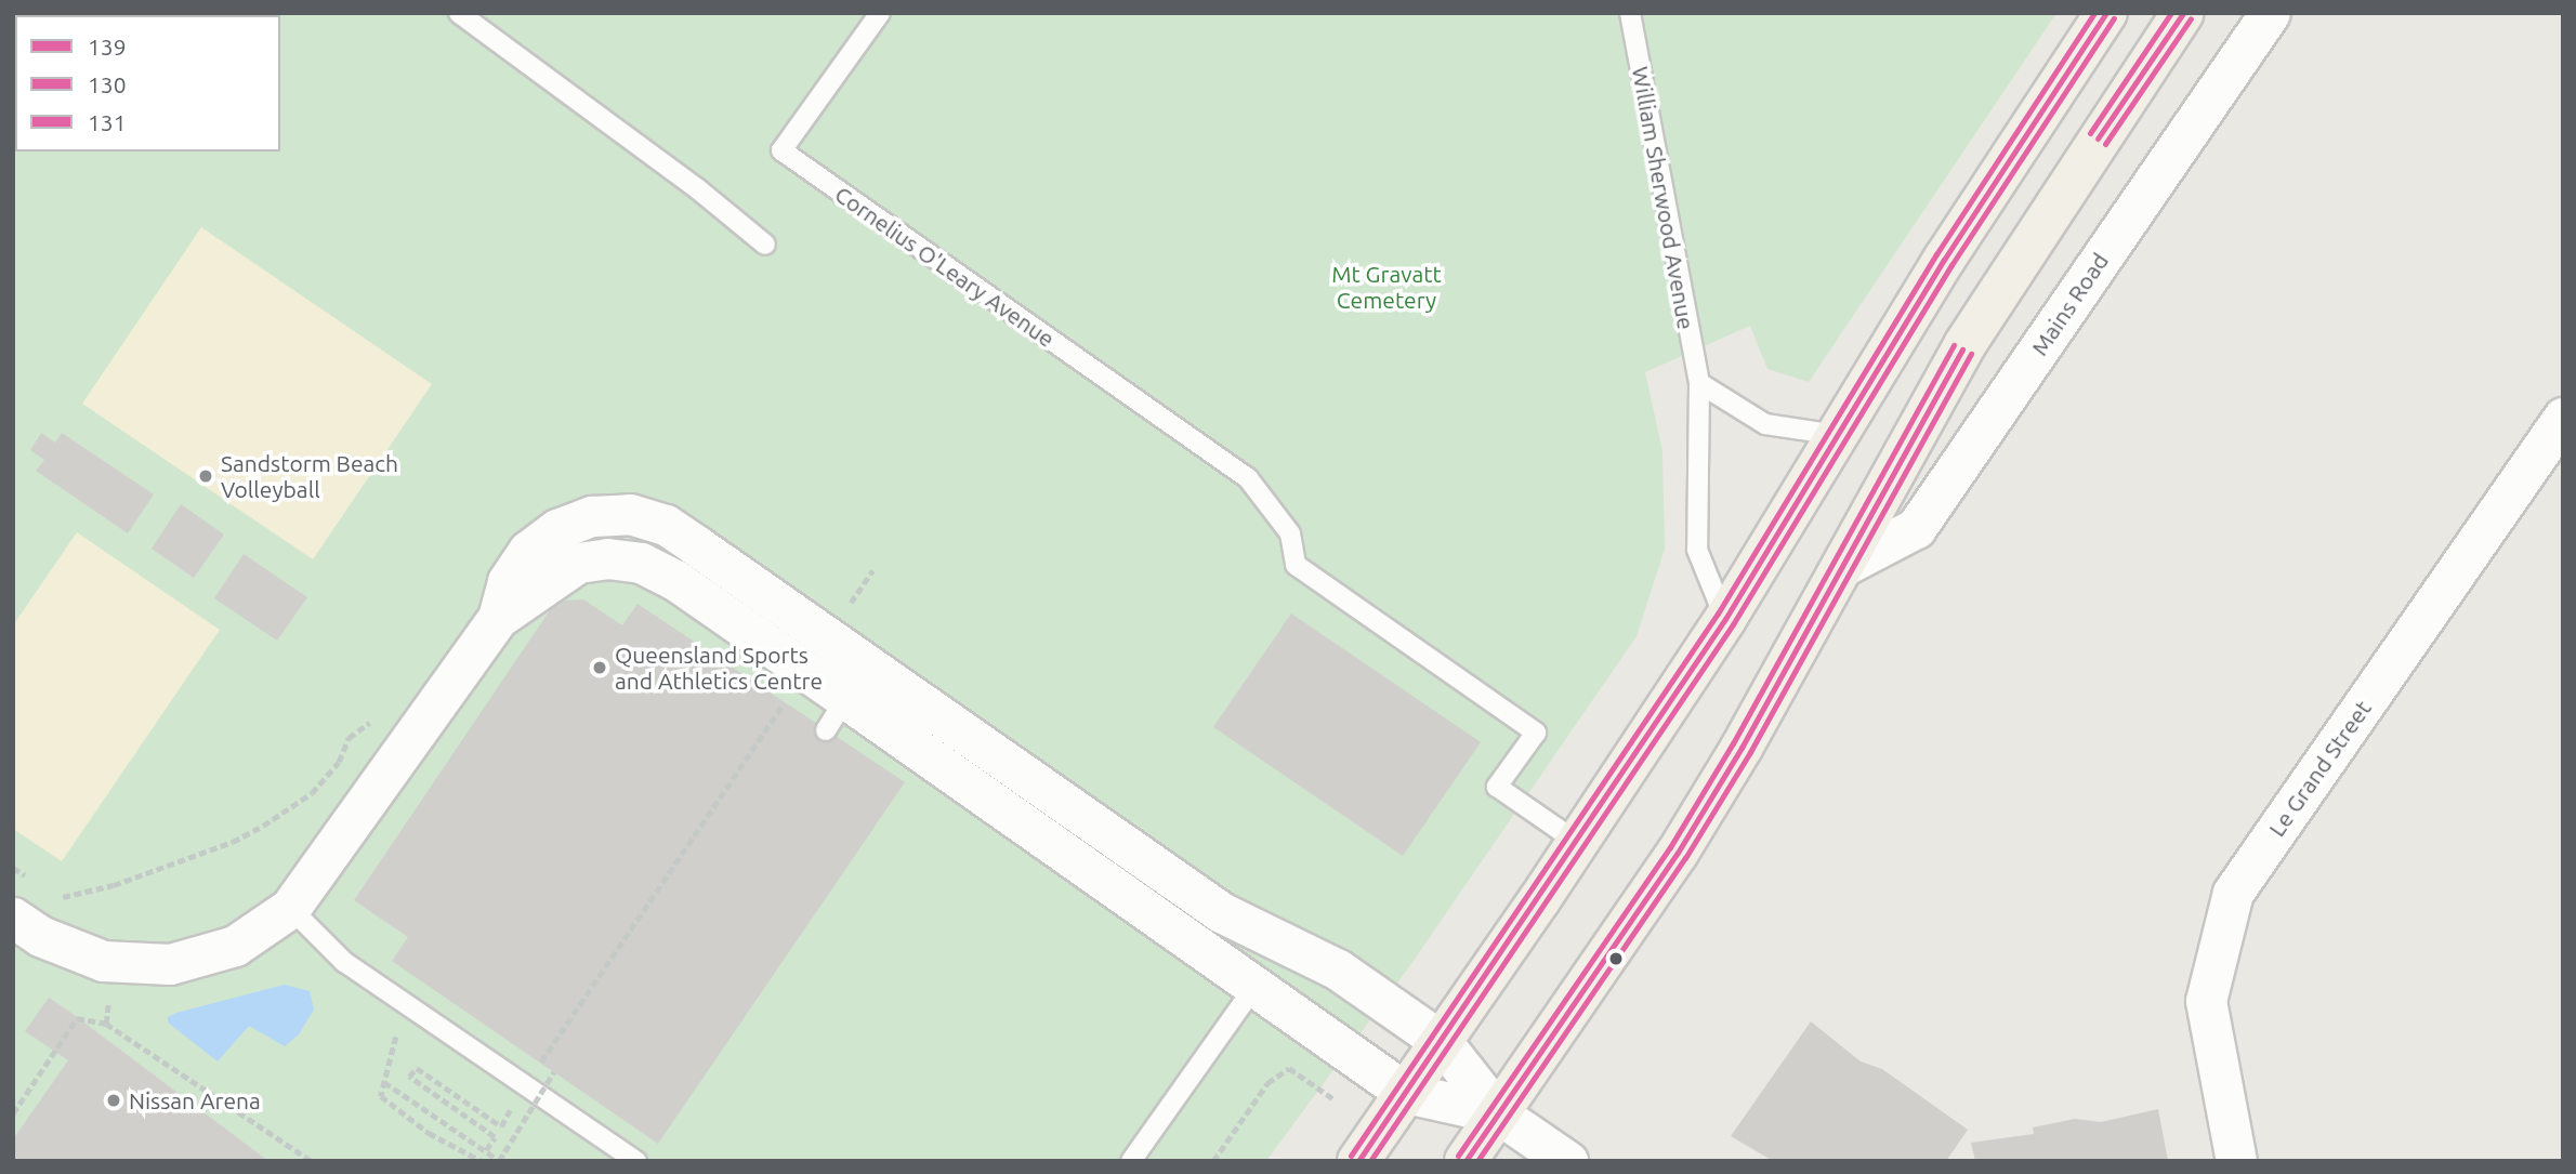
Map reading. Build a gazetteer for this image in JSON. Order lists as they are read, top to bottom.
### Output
{
  "streets": {
    "street": ["Mains Road", "Le Grand Street"],
    "lane": ["William Sherwood Avenue", "Cornelius O'Leary Avenue"]
  },
  "parks": ["Mt Gravatt Cemetery"],
  "places": ["Sandstorm Beach Volleyball", "Queensland Sports and Athletics Centre", "Nissan Arena"],
  "lines": ["transit line 139", "transit line 131", "transit line 130"],
  "legend": ["139", "130", "131"]
}
